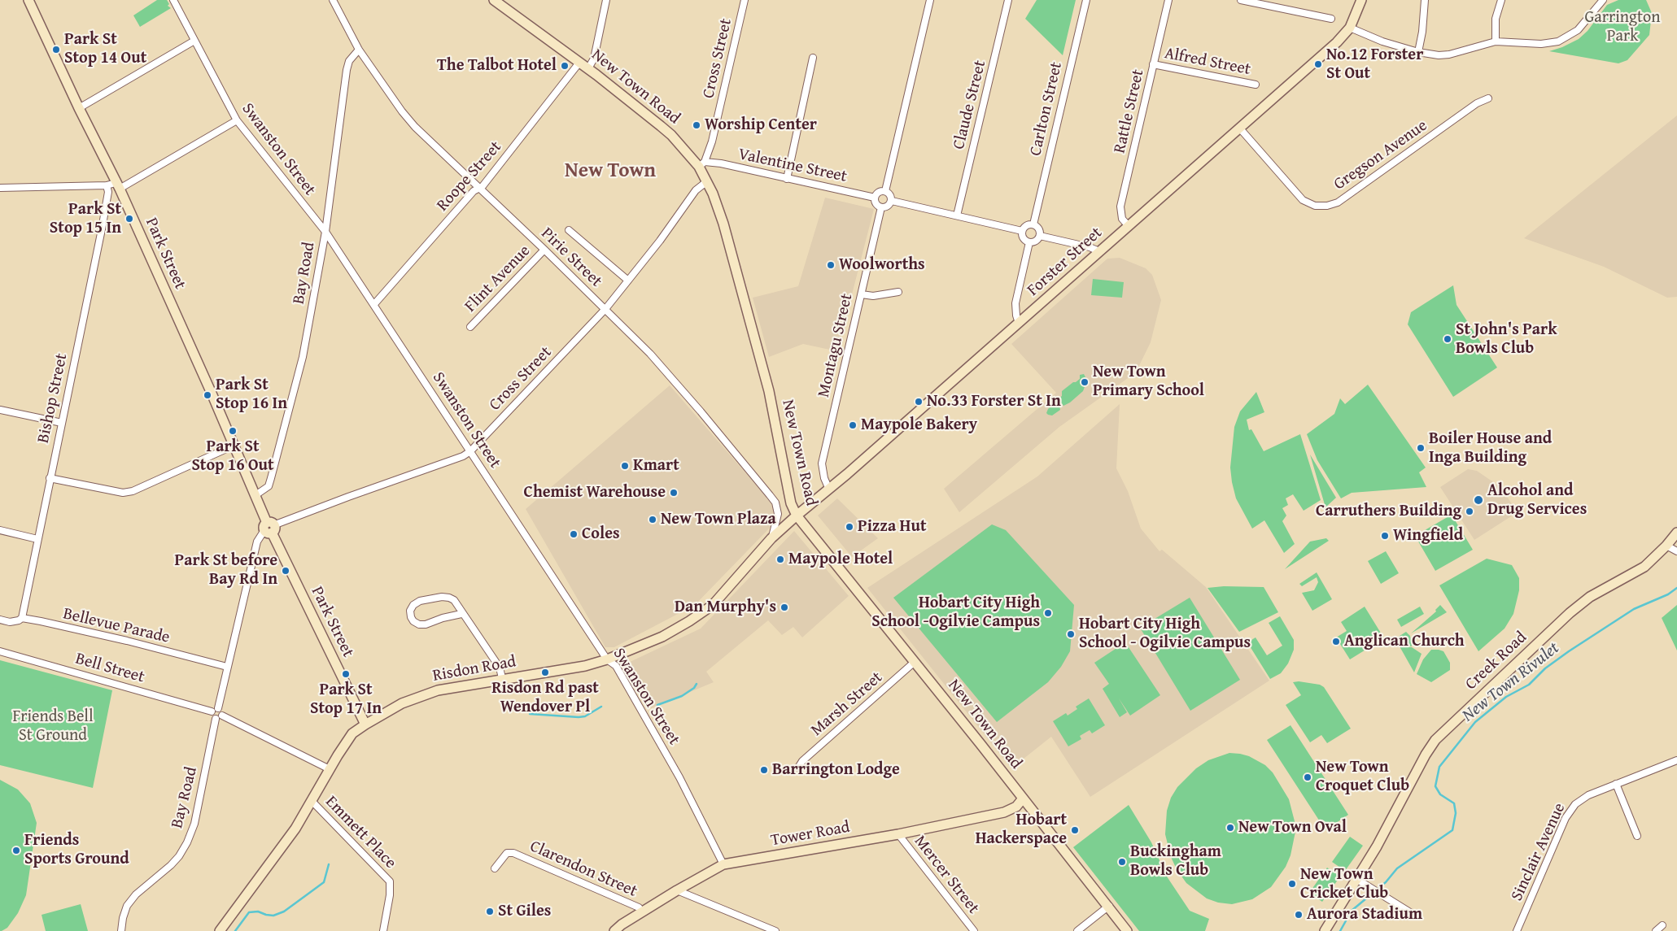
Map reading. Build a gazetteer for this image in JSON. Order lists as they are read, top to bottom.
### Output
{
  "streets": {
    "street": [
      "Cross Street",
      "Alfred Street",
      "New Town Road",
      "Claude Street",
      "Carlton Street",
      "Rattle Street",
      "Swanston Street",
      "Gregson Avenue",
      "Valentine Street",
      "Roope Street",
      "Park Street",
      "Pirie Street",
      "Forster Street",
      "Bay Road",
      "Flint Avenue",
      "Montagu Street",
      "Bishop Street",
      "Bellevue Parade",
      "Creek Road",
      "Bell Street",
      "Risdon Road",
      "Marsh Street",
      "Emmett Place",
      "Tower Road",
      "Sinclair Avenue",
      "Clarendon Street",
      "Mercer Street"
    ]
  },
  "crossings": [
    ["Cross Street", "New Town Road"],
    ["Cross Street", "Swanston Street"],
    ["Cross Street", "Valentine Street"],
    ["Cross Street", "Park Street"],
    ["Cross Street", "Pirie Street"],
    ["Alfred Street", "Rattle Street"],
    ["New Town Road", "Valentine Street"],
    ["New Town Road", "Roope Street"],
    ["New Town Road", "Forster Street"],
    ["New Town Road", "Risdon Road"],
    ["New Town Road", "Marsh Street"],
    ["New Town Road", "Tower Road"],
    ["Rattle Street", "Forster Street"],
    ["Swanston Street", "Roope Street"],
    ["Swanston Street", "Bay Road"],
    ["Swanston Street", "Risdon Road"],
    ["Swanston Street", "Tower Road"],
    ["Gregson Avenue", "Forster Street"],
    ["Valentine Street", "Montagu Street"],
    ["Roope Street", "Pirie Street"],
    ["Park Street", "Bay Road"],
    ["Park Street", "Risdon Road"],
    ["Pirie Street", "Bay Road"],
    ["Pirie Street", "Flint Avenue"],
    ["Pirie Street", "Risdon Road"],
    ["Forster Street", "Montagu Street"],
    ["Forster Street", "Risdon Road"],
    ["Bay Road", "Bell Street"],
    ["Bishop Street", "Bellevue Parade"],
    ["Risdon Road", "Emmett Place"],
    ["Tower Road", "Clarendon Street"],
    ["Tower Road", "Mercer Street"]
  ],
  "districts": ["New Town"],
  "water": ["New Town Rivulet"],
  "parks": ["Garrington Park", "Friends Bell St Ground"],
  "places": [
    "Park St Stop 14 Out",
    "No.12 Forster St Out",
    "The Talbot Hotel",
    "Worship Center",
    "Park St Stop 15 In",
    "Woolworths",
    "St John's Park Bowls Club",
    "New Town Primary School",
    "Park St Stop 16 In",
    "No.33 Forster St In",
    "Maypole Bakery",
    "Park St Stop 16 Out",
    "Boiler House and Inga Building",
    "Kmart",
    "Chemist Warehouse",
    "Alcohol and Drug Services",
    "Carruthers Building",
    "New Town Plaza",
    "Pizza Hut",
    "Coles",
    "Wingfield",
    "Maypole Hotel",
    "Park St before Bay Rd In",
    "Dan Murphy's",
    "Hobart City High School -Ogilvie Campus",
    "Hobart City High School - Ogilvie Campus",
    "Anglican Church",
    "Risdon Rd past Wendover Pl",
    "Park St Stop 17 In",
    "Barrington Lodge",
    "New Town Croquet Club",
    "New Town Oval",
    "Hobart Hackerspace",
    "Friends Sports Ground",
    "Buckingham Bowls Club",
    "New Town Cricket Club",
    "St Giles",
    "Aurora Stadium"
  ]
}
